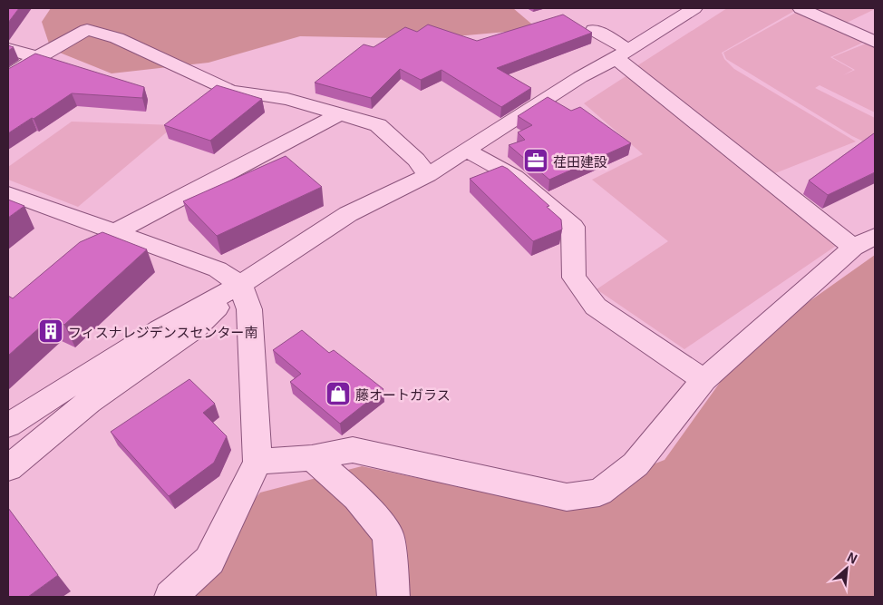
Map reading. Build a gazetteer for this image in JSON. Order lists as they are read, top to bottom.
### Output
{
  "places": {
    "office": ["荏田建設"],
    "building": ["フィスナレジデンスセンター南"],
    "shop": ["藤オートガラス"]
  },
  "north": "top right"
}
